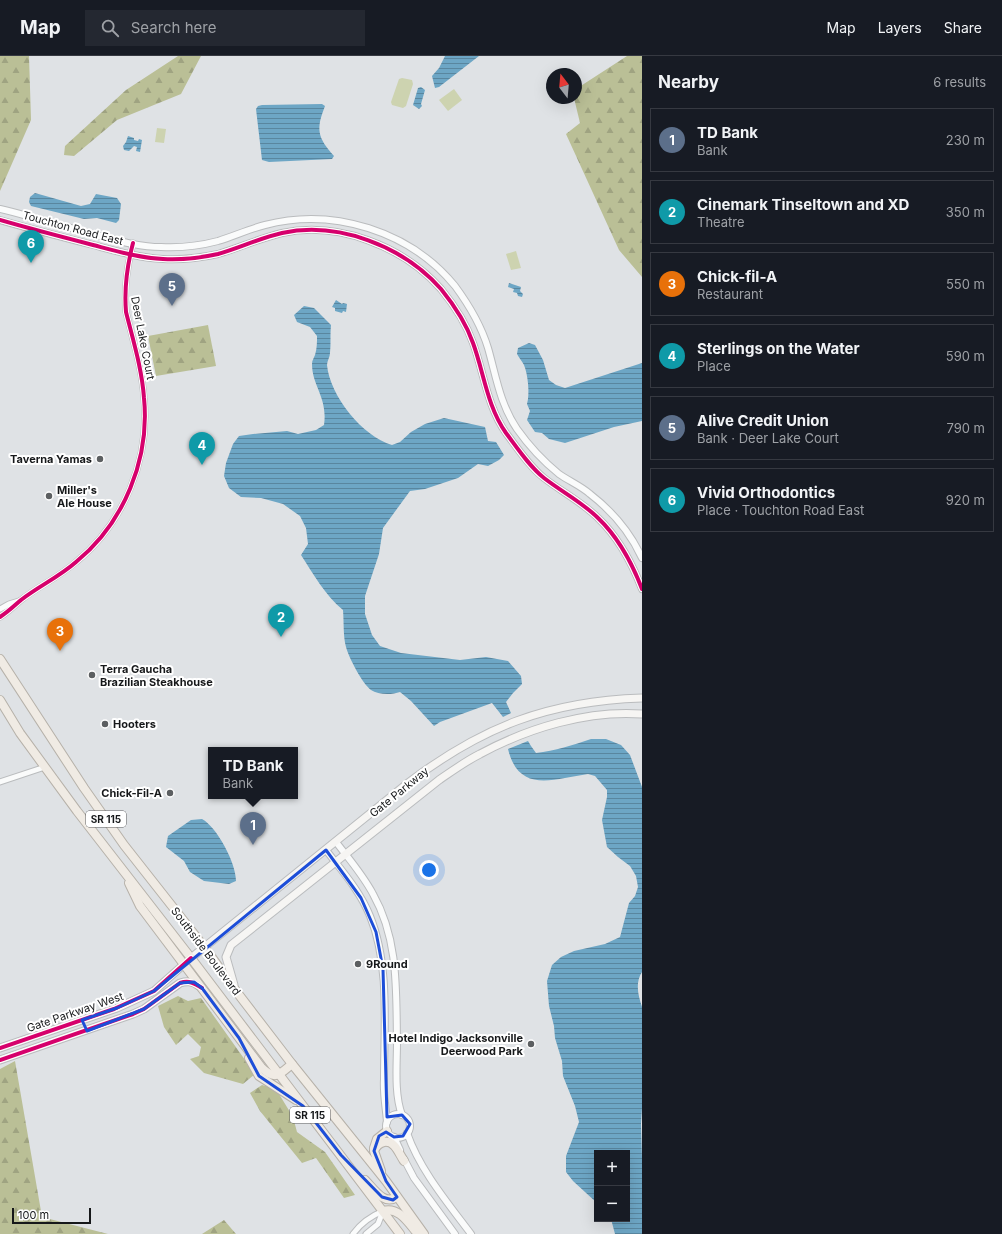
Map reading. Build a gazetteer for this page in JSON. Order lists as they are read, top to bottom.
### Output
{
  "streets": {
    "highway": ["SR 115", "Southside Boulevard"],
    "main road": ["Gate Parkway", "Gate Parkway West"],
    "street": ["Touchton Road East", "Deer Lake Court"]
  },
  "crossings": [
    ["Touchton Road East", "Deer Lake Court"],
    ["Gate Parkway", "Southside Boulevard"],
    ["Gate Parkway", "Gate Parkway West"],
    ["Southside Boulevard", "Gate Parkway West"]
  ],
  "places": [
    "Taverna Yamas",
    "Miller's Ale House",
    "Terra Gaucha Brazilian Steakhouse",
    "Hooters",
    "Chick-Fil-A",
    "9Round",
    "Hotel Indigo Jacksonville Deerwood Park"
  ],
  "scale_bar": "100 m",
  "north": "top",
  "page": {
    "header": "Map",
    "search": "Search here",
    "nav": ["Map", "Layers", "Share"],
    "heading": ["Nearby", "6 results"],
    "list": [
      {
        "mark": "1",
        "name": "TD Bank",
        "note": "Bank",
        "value": "230 m"
      },
      {
        "mark": "2",
        "name": "Cinemark Tinseltown and XD",
        "note": "Theatre",
        "value": "350 m"
      },
      {
        "mark": "3",
        "name": "Chick-fil-A",
        "note": "Restaurant",
        "value": "550 m"
      },
      {
        "mark": "4",
        "name": "Sterlings on the Water",
        "note": "Place",
        "value": "590 m"
      },
      {
        "mark": "5",
        "name": "Alive Credit Union",
        "note": "Bank · Deer Lake Court",
        "value": "790 m"
      },
      {
        "mark": "6",
        "name": "Vivid Orthodontics",
        "note": "Place · Touchton Road East",
        "value": "920 m"
      }
    ],
    "pins": [
      "6",
      "5",
      "4",
      "2",
      "3",
      "1"
    ],
    "popup": ["TD Bank", "Bank"],
    "map_buttons": ["+", "−"],
    "scale": "100 m"
  }
}
